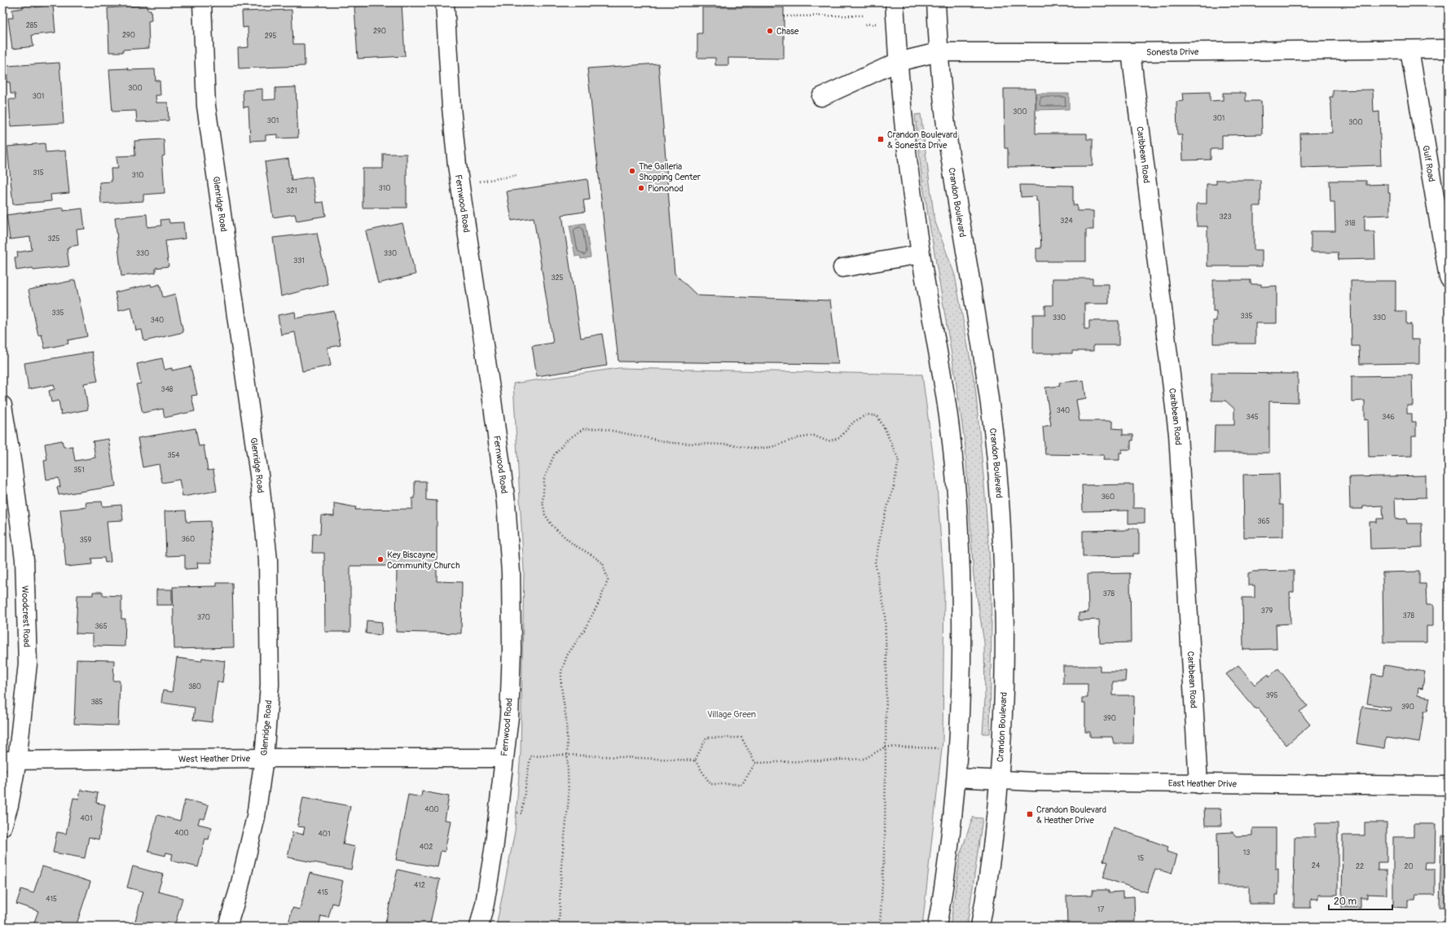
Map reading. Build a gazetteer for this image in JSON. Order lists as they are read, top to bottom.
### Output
{
  "streets": {
    "street": [
      "Sonesta Drive",
      "Caribbean Road",
      "Gulf Road",
      "Fernwood Road",
      "Crandon Boulevard",
      "Glenridge Road",
      "Woodcrest Road",
      "West Heather Drive",
      "East Heather Drive"
    ]
  },
  "crossings": [
    ["Sonesta Drive", "Caribbean Road"],
    ["Sonesta Drive", "Gulf Road"],
    ["Sonesta Drive", "Crandon Boulevard"],
    ["Caribbean Road", "East Heather Drive"],
    ["Fernwood Road", "West Heather Drive"],
    ["Crandon Boulevard", "East Heather Drive"],
    ["Glenridge Road", "West Heather Drive"],
    ["Woodcrest Road", "West Heather Drive"]
  ],
  "parks": ["Village Green"],
  "places": {
    "other": [
      "Chase",
      "The Galleria Shopping Center",
      "Piononod",
      "Key Biscayne Community Church"
    ],
    "transit": ["Crandon Boulevard & Sonesta Drive", "Crandon Boulevard & Heather Drive"]
  },
  "house_numbers": [
    "285",
    "290",
    "290",
    "295",
    "300",
    "301",
    "300",
    "301",
    "301",
    "300",
    "315",
    "310",
    "310",
    "321",
    "323",
    "324",
    "318",
    "325",
    "330",
    "330",
    "331",
    "325",
    "335",
    "335",
    "330",
    "330",
    "340",
    "348",
    "340",
    "345",
    "346",
    "354",
    "351",
    "360",
    "365",
    "360",
    "359",
    "378",
    "379",
    "378",
    "370",
    "365",
    "380",
    "395",
    "385",
    "390",
    "390",
    "400",
    "401",
    "400",
    "401",
    "402",
    "13",
    "15",
    "24",
    "22",
    "20",
    "412",
    "415",
    "415",
    "17"
  ],
  "scale_bar": "20 m"
}
